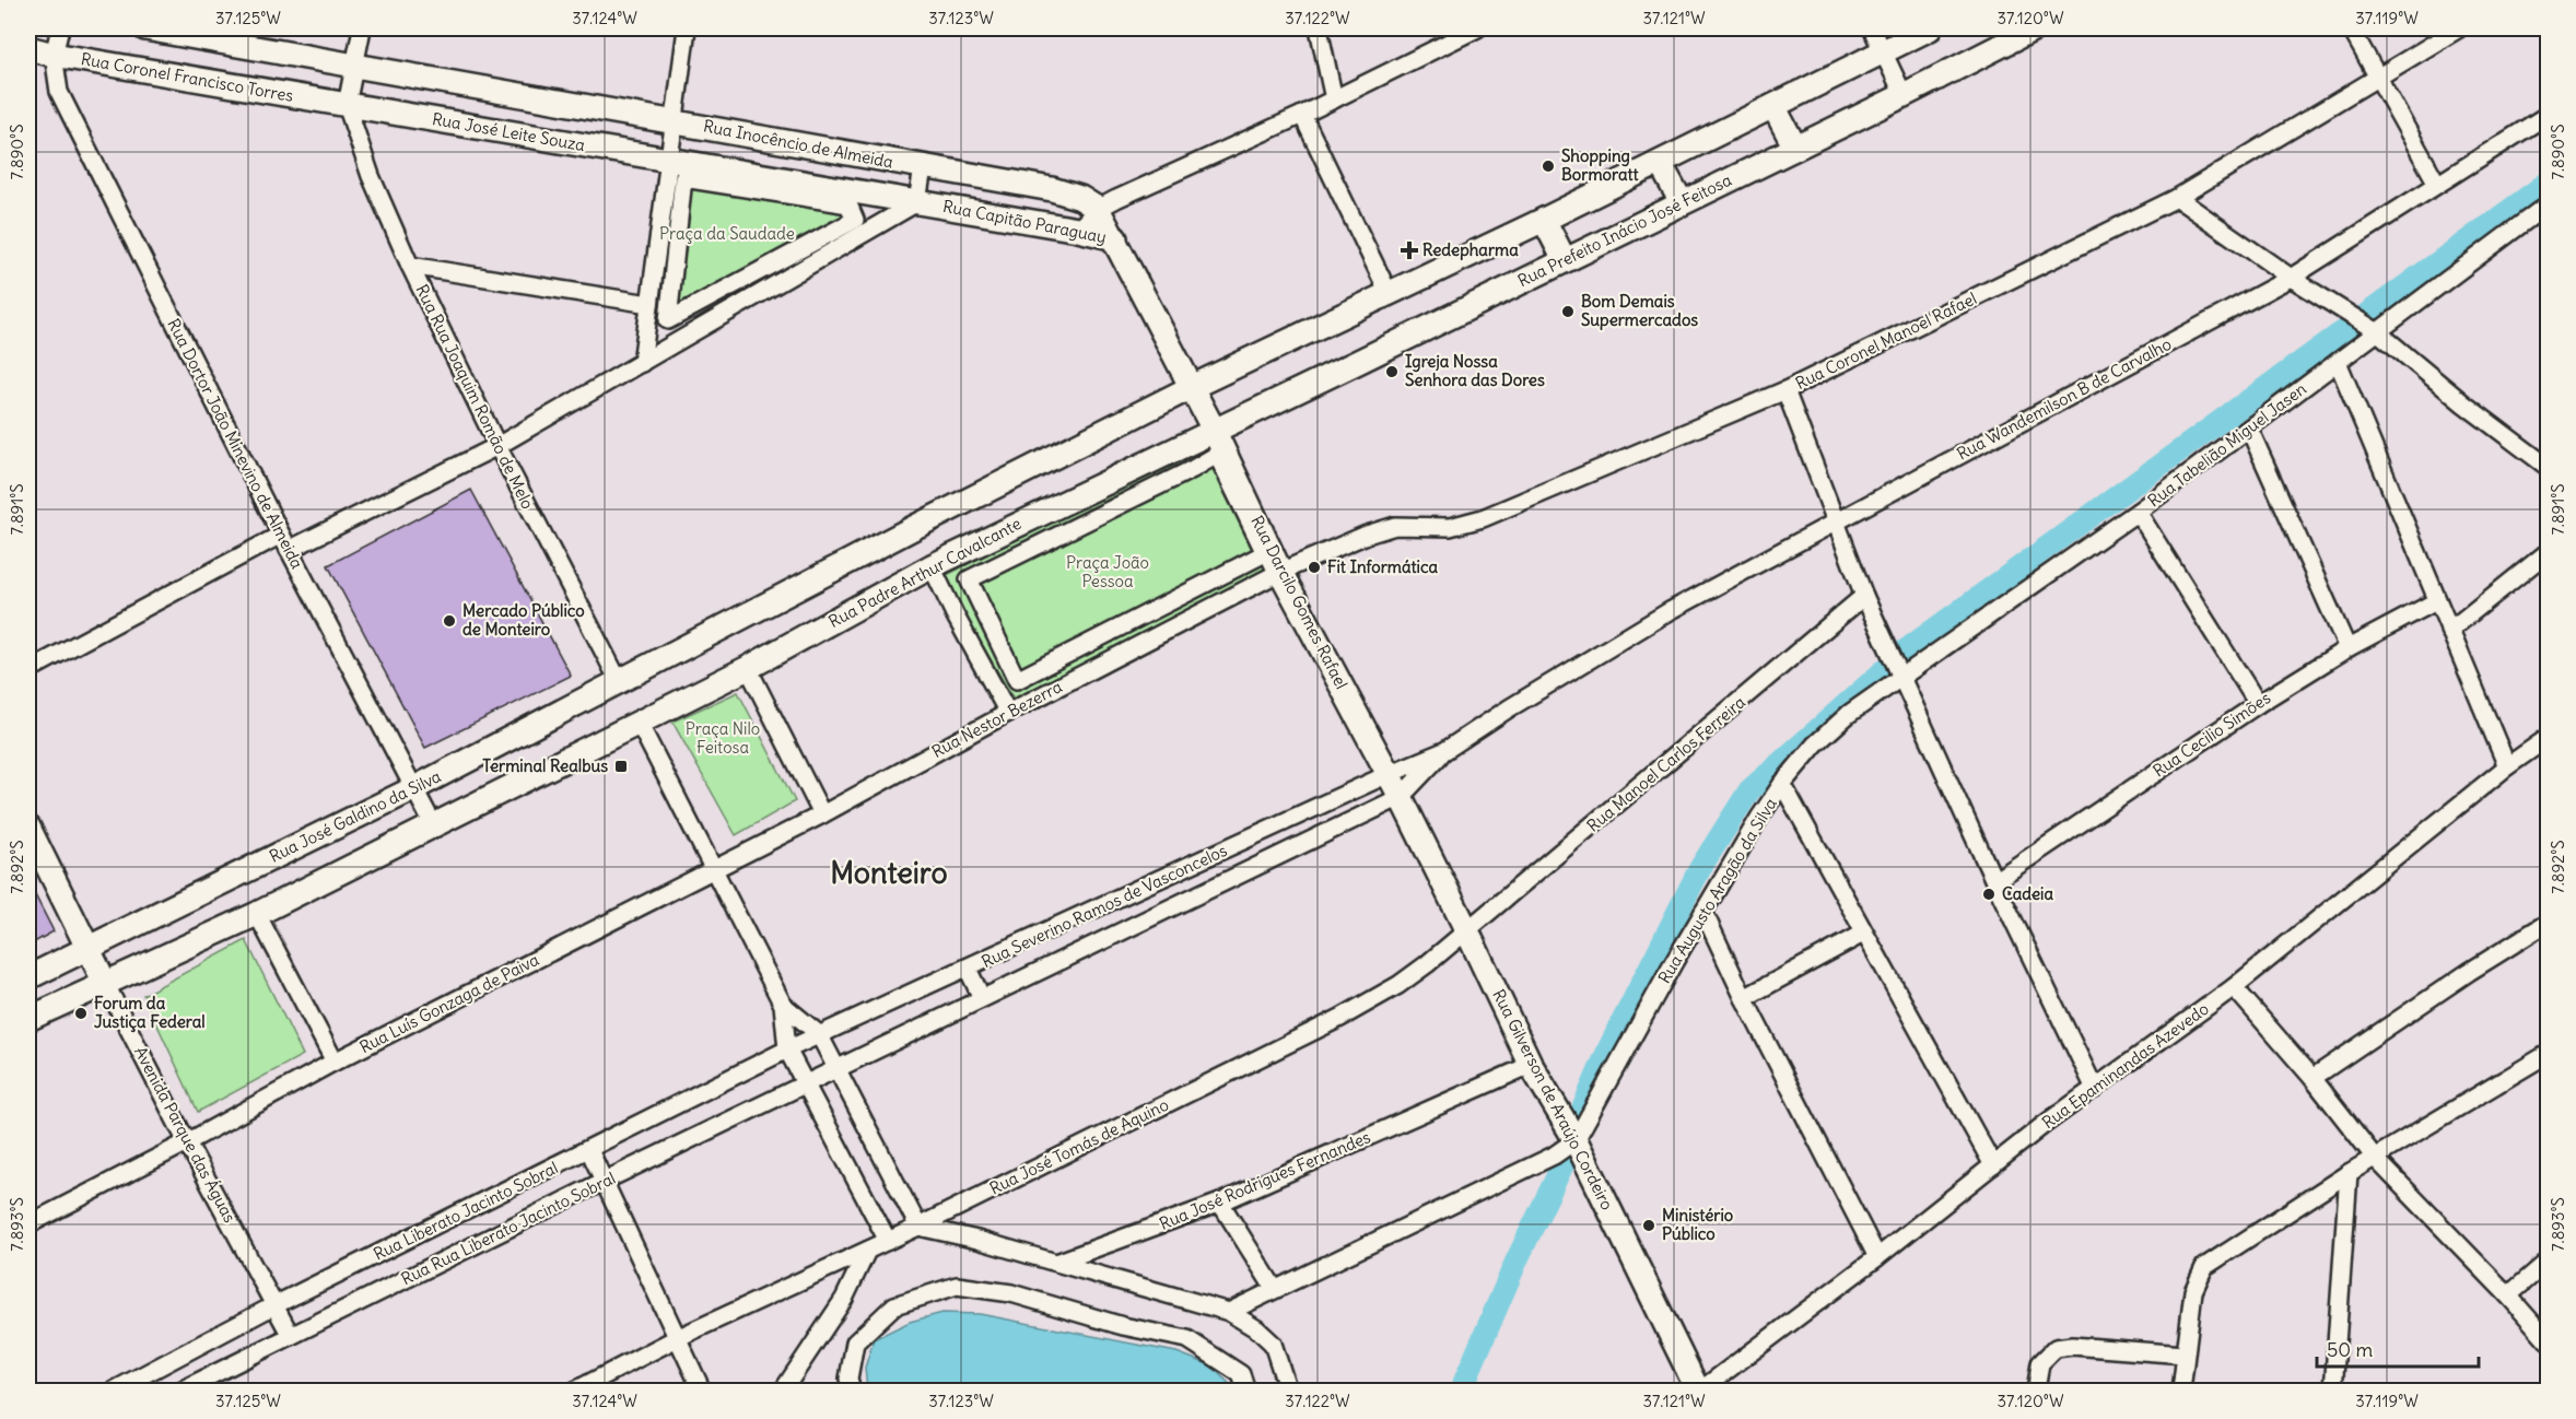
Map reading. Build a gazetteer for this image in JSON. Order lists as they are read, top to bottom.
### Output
{
  "streets": {
    "main road": [
      "Rua Coronel Francisco Torres",
      "Rua José Leite Souza",
      "Rua Inocêncio de Almeida",
      "Rua Capitão Paraguay",
      "Rua Prefeito Inácio José Feitosa",
      "Rua Padre Arthur Cavalcante",
      "Rua Darcilo Gomes Rafael",
      "Rua José Galdino da Silva",
      "Rua Gilverson de Araújo Cordeiro",
      "Avenida Parque das Águas"
    ],
    "street": [
      "Rua Coronel Manoel Rafael",
      "Rua Rua Joaquim Romão de Melo",
      "Rua Wandemilson B de Carvalho",
      "Rua Dortor João Minevino de Almeida",
      "Rua Tabelião Miguel Jasen",
      "Rua Nestor Bezerra",
      "Rua Cecilio Simões",
      "Rua Manoel Carlos Ferreira",
      "Rua Augusto Aragão da Silva",
      "Rua Severino Ramos de Vasconcelos",
      "Rua Luís Gonzaga de Paiva",
      "Rua Epaminandas Azevedo",
      "Rua José Tomás de Aquino",
      "Rua José Rodrigues Fernandes",
      "Rua Liberato Jacinto Sobral",
      "Rua Rua Liberato Jacinto Sobral"
    ]
  },
  "crossings": [
    ["Rua Coronel Francisco Torres", "Rua José Leite Souza"],
    ["Rua Coronel Francisco Torres", "Rua Rua Joaquim Romão de Melo"],
    ["Rua Coronel Francisco Torres", "Rua Dortor João Minevino de Almeida"],
    ["Rua José Leite Souza", "Rua Capitão Paraguay"],
    ["Rua José Leite Souza", "Rua Rua Joaquim Romão de Melo"],
    ["Rua Inocêncio de Almeida", "Rua Capitão Paraguay"],
    ["Rua Capitão Paraguay", "Rua Darcilo Gomes Rafael"],
    ["Rua Prefeito Inácio José Feitosa", "Rua Padre Arthur Cavalcante"],
    ["Rua Prefeito Inácio José Feitosa", "Rua Darcilo Gomes Rafael"],
    ["Rua Coronel Manoel Rafael", "Rua Darcilo Gomes Rafael"],
    ["Rua Coronel Manoel Rafael", "Rua Nestor Bezerra"],
    ["Rua Rua Joaquim Romão de Melo", "Rua José Galdino da Silva"],
    ["Rua Wandemilson B de Carvalho", "Rua Severino Ramos de Vasconcelos"],
    ["Rua Dortor João Minevino de Almeida", "Rua José Galdino da Silva"],
    ["Rua Tabelião Miguel Jasen", "Rua Augusto Aragão da Silva"],
    ["Rua Padre Arthur Cavalcante", "Rua Darcilo Gomes Rafael"],
    ["Rua Darcilo Gomes Rafael", "Rua Nestor Bezerra"],
    ["Rua Darcilo Gomes Rafael", "Rua Severino Ramos de Vasconcelos"],
    ["Rua Darcilo Gomes Rafael", "Rua Gilverson de Araújo Cordeiro"],
    ["Rua Nestor Bezerra", "Rua Luís Gonzaga de Paiva"],
    ["Rua Manoel Carlos Ferreira", "Rua Gilverson de Araújo Cordeiro"],
    ["Rua Manoel Carlos Ferreira", "Rua José Tomás de Aquino"],
    ["Rua José Galdino da Silva", "Avenida Parque das Águas"],
    ["Rua Augusto Aragão da Silva", "Rua Gilverson de Araújo Cordeiro"],
    ["Rua Severino Ramos de Vasconcelos", "Rua Gilverson de Araújo Cordeiro"],
    ["Rua Severino Ramos de Vasconcelos", "Rua Liberato Jacinto Sobral"],
    ["Rua Severino Ramos de Vasconcelos", "Rua Rua Liberato Jacinto Sobral"],
    ["Rua Luís Gonzaga de Paiva", "Avenida Parque das Águas"],
    ["Rua Epaminandas Azevedo", "Rua Gilverson de Araújo Cordeiro"],
    ["Rua Gilverson de Araújo Cordeiro", "Rua José Tomás de Aquino"],
    ["Rua Gilverson de Araújo Cordeiro", "Rua José Rodrigues Fernandes"],
    ["Avenida Parque das Águas", "Rua Liberato Jacinto Sobral"],
    ["Avenida Parque das Águas", "Rua Rua Liberato Jacinto Sobral"]
  ],
  "districts": ["Monteiro"],
  "parks": ["Praça da Saudade", "Praça João Pessoa", "Praça Nilo Feitosa"],
  "places": {
    "other": [
      "Shopping Bormoratt",
      "Bom Demais Supermercados",
      "Igreja Nossa Senhora das Dores",
      "Fit Informática",
      "Mercado Público de Monteiro",
      "Cadeia",
      "Forum da Justiça Federal",
      "Ministério Público"
    ],
    "health": ["Redepharma"],
    "transit": ["Terminal Realbus"]
  },
  "scale_bar": "50 m",
  "coordinates": [
    "37.125°W",
    "37.124°W",
    "37.123°W",
    "37.122°W",
    "37.121°W",
    "37.120°W",
    "37.119°W",
    "7.890°S",
    "7.891°S",
    "7.892°S",
    "7.893°S"
  ]
}
